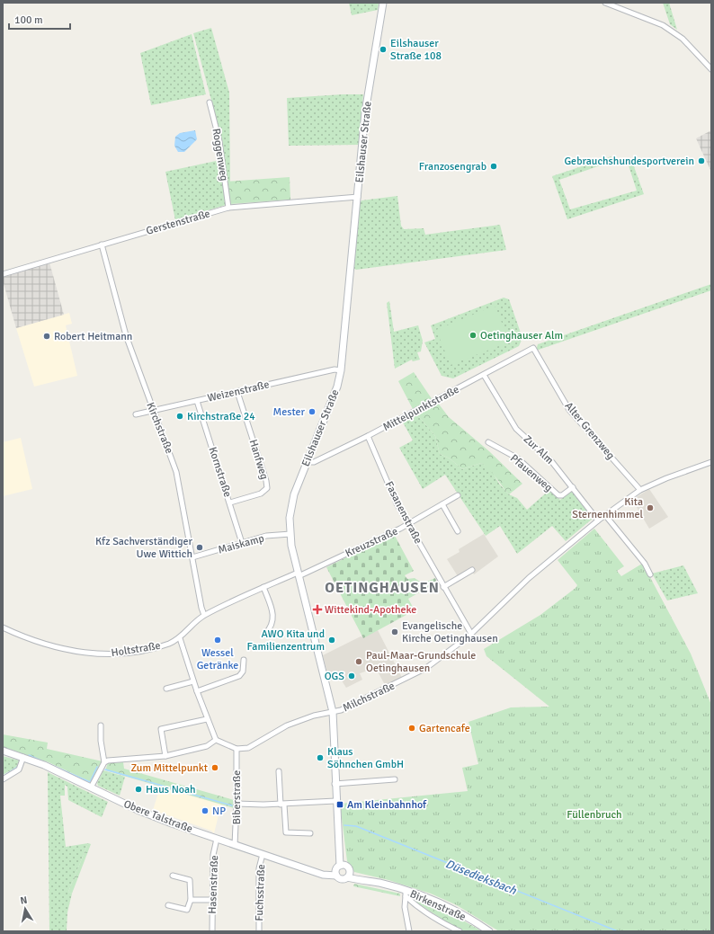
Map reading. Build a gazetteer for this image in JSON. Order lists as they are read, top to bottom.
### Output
{
  "streets": {
    "street": [
      "Eilshauser Straße",
      "Roggenweg",
      "Gerstenstraße",
      "Weizenstraße",
      "Mittelpunktstraße",
      "Kirchstraße",
      "Alter Grenzweg",
      "Zur Alm",
      "Hanfweg",
      "Kornstraße",
      "Pfauenweg",
      "Fasanenstraße",
      "Kreuzstraße",
      "Maiskamp",
      "Holtstraße",
      "Milchstraße",
      "Biberstraße",
      "Obere Talstraße",
      "Hasenstraße",
      "Fuchsstraße",
      "Birkenstraße"
    ]
  },
  "crossings": [
    ["Eilshauser Straße", "Gerstenstraße"],
    ["Eilshauser Straße", "Weizenstraße"],
    ["Eilshauser Straße", "Mittelpunktstraße"],
    ["Eilshauser Straße", "Kreuzstraße"],
    ["Eilshauser Straße", "Maiskamp"],
    ["Eilshauser Straße", "Holtstraße"],
    ["Eilshauser Straße", "Milchstraße"],
    ["Eilshauser Straße", "Obere Talstraße"],
    ["Roggenweg", "Gerstenstraße"],
    ["Gerstenstraße", "Kirchstraße"],
    ["Weizenstraße", "Kirchstraße"],
    ["Weizenstraße", "Hanfweg"],
    ["Weizenstraße", "Kornstraße"],
    ["Mittelpunktstraße", "Alter Grenzweg"],
    ["Mittelpunktstraße", "Zur Alm"],
    ["Mittelpunktstraße", "Fasanenstraße"],
    ["Kirchstraße", "Maiskamp"],
    ["Kirchstraße", "Holtstraße"],
    ["Alter Grenzweg", "Milchstraße"],
    ["Zur Alm", "Pfauenweg"],
    ["Zur Alm", "Milchstraße"],
    ["Hanfweg", "Kornstraße"],
    ["Kornstraße", "Maiskamp"],
    ["Fasanenstraße", "Kreuzstraße"],
    ["Fasanenstraße", "Milchstraße"],
    ["Kreuzstraße", "Holtstraße"],
    ["Milchstraße", "Biberstraße"],
    ["Biberstraße", "Obere Talstraße"],
    ["Obere Talstraße", "Hasenstraße"],
    ["Obere Talstraße", "Fuchsstraße"],
    ["Obere Talstraße", "Birkenstraße"]
  ],
  "districts": ["OETINGHAUSEN"],
  "water": ["Düsedieksbach"],
  "parks": ["Füllenbruch"],
  "places": {
    "other": [
      "Eilshauser Straße 108",
      "Gebrauchshundesportverein",
      "Franzosengrab",
      "Oetinghauser Alm",
      "Robert Heitmann",
      "Mester",
      "Kirchstraße 24",
      "Kita Sternenhimmel",
      "Kfz Sachverständiger Uwe Wittich",
      "Evangelische Kirche Oetinghausen",
      "Wessel Getränke",
      "AWO Kita und Familienzentrum",
      "Paul-Maar-Grundschule Oetinghausen",
      "OGS",
      "Gartencafe",
      "Klaus Söhnchen GmbH",
      "Zum Mittelpunkt",
      "Haus Noah",
      "NP"
    ],
    "health": ["Wittekind-Apotheke"],
    "transit": ["Am Kleinbahnhof"]
  },
  "scale_bar": "100 m",
  "north": "top"
}
